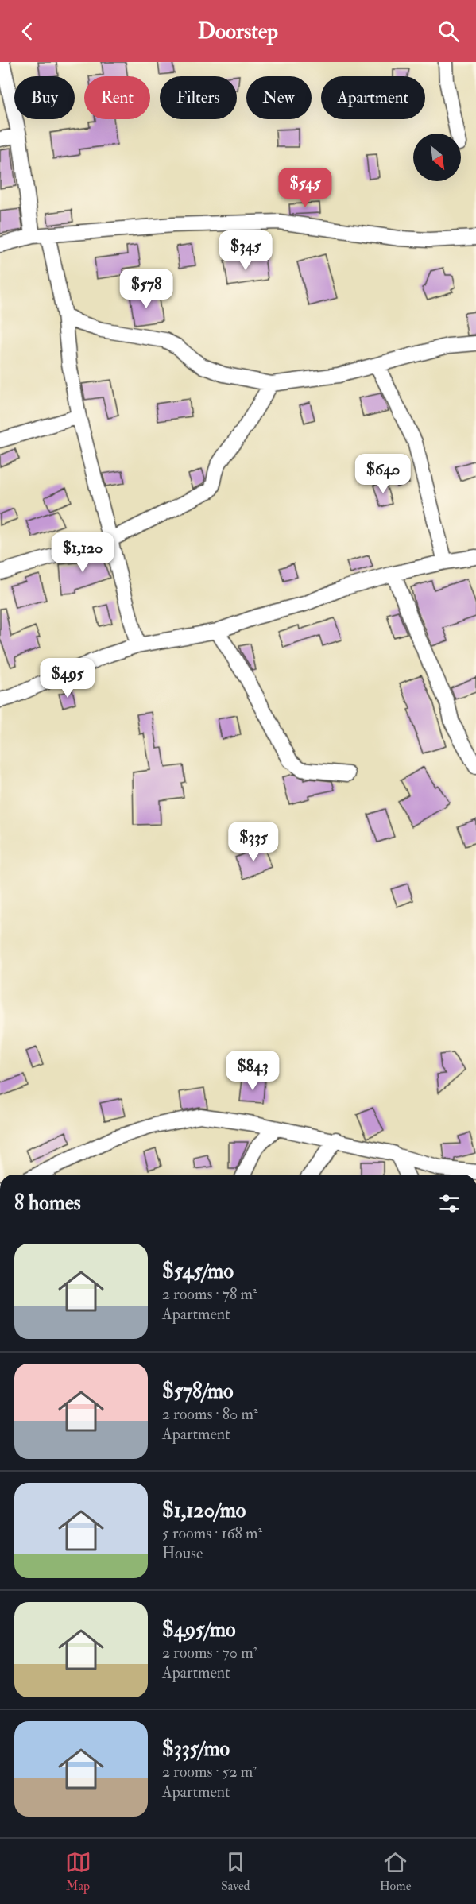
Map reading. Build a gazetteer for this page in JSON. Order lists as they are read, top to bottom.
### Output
{
  "north": "bottom right",
  "page": {
    "header": "Doorstep",
    "chip": [
      "Buy",
      "Rent",
      "Filters",
      "New",
      "Apartment"
    ],
    "price": [
      "$545",
      "$345",
      "$578",
      "$640",
      "$1,120",
      "$495",
      "$335",
      "$843"
    ],
    "heading": "8 homes",
    "list": [
      {
        "name": "$545/mo",
        "note": "2 rooms · 78 m² · Apartment"
      },
      {
        "name": "$578/mo",
        "note": "2 rooms · 80 m² · Apartment"
      },
      {
        "name": "$1,120/mo",
        "note": "5 rooms · 168 m² · House"
      },
      {
        "name": "$495/mo",
        "note": "2 rooms · 70 m² · Apartment"
      },
      {
        "name": "$335/mo",
        "note": "2 rooms · 52 m² · Apartment"
      }
    ],
    "tabs": ["Map", "Saved", "Home"]
  }
}
